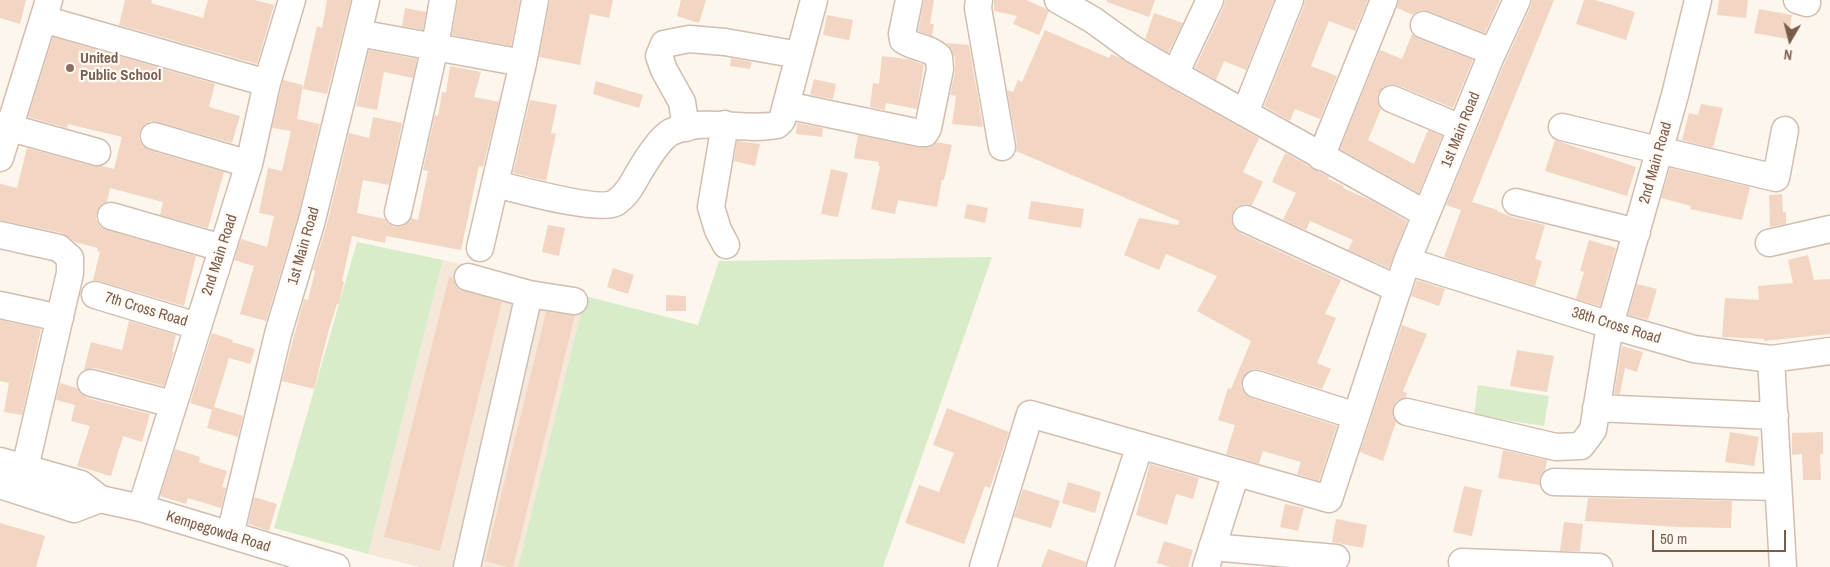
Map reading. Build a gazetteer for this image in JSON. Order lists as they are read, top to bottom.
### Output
{
  "streets": {
    "street": [
      "1st Main Road",
      "2nd Main Road",
      "7th Cross Road",
      "38th Cross Road",
      "Kempegowda Road"
    ]
  },
  "crossings": [
    ["1st Main Road", "38th Cross Road"],
    ["1st Main Road", "Kempegowda Road"],
    ["2nd Main Road", "7th Cross Road"],
    ["2nd Main Road", "38th Cross Road"],
    ["2nd Main Road", "Kempegowda Road"]
  ],
  "places": ["United Public School"],
  "scale_bar": "50 m",
  "north": "bottom"
}
